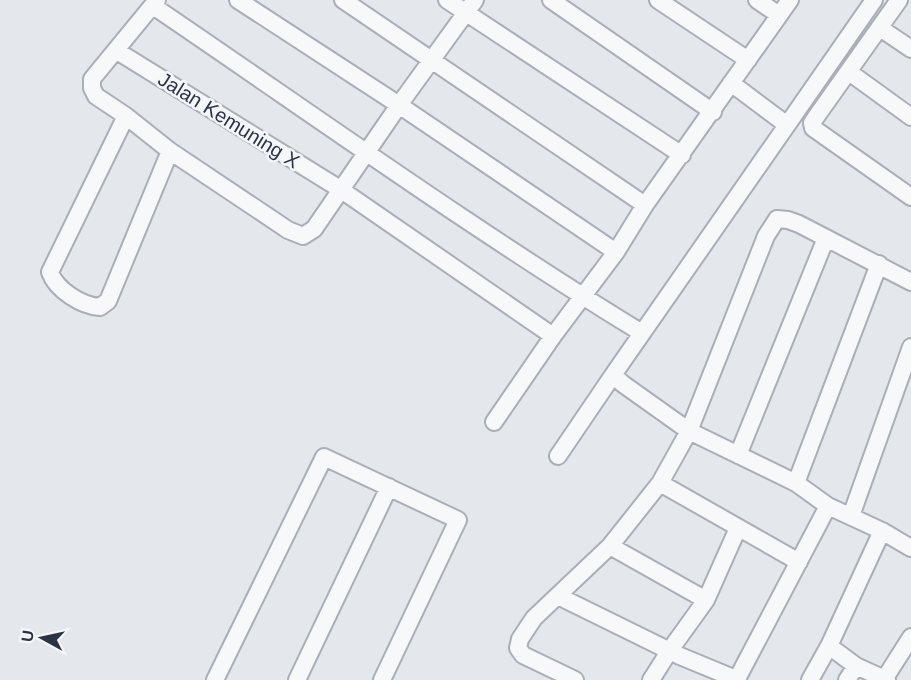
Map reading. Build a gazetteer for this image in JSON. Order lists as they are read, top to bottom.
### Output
{
  "streets": {
    "street": ["Jalan Kemuning X"]
  },
  "north": "left"
}
